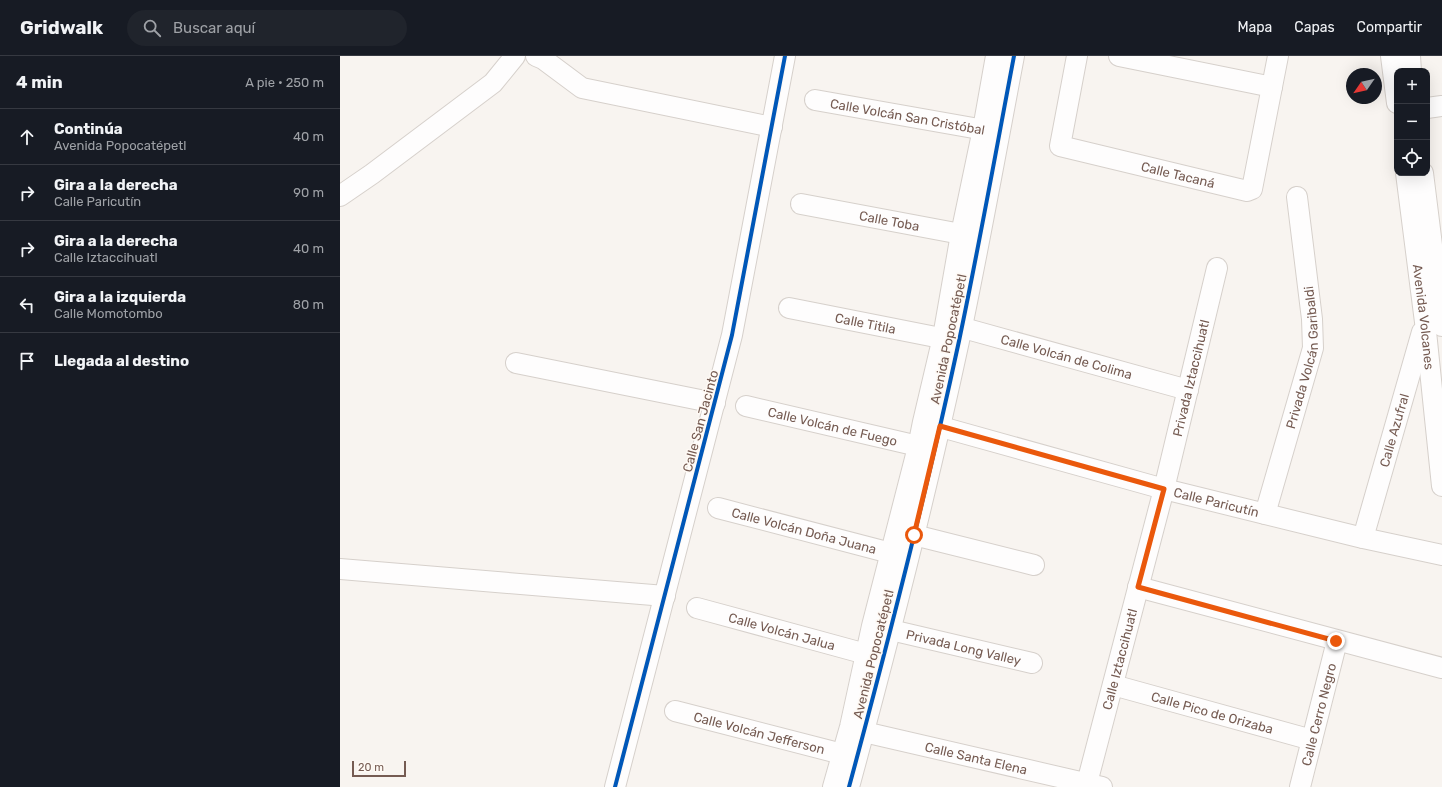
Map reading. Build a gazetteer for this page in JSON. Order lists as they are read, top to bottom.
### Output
{
  "streets": {
    "street": [
      "Calle Volcán San Cristóbal",
      "Calle Tacaná",
      "Calle Toba",
      "Avenida Volcanes",
      "Calle Titila",
      "Avenida Popocatépetl",
      "Calle Volcán de Colima",
      "Privada Volcán Garibaldi",
      "Privada Iztaccihuatl",
      "Calle San Jacinto",
      "Calle Volcán de Fuego",
      "Calle Azufral",
      "Calle Paricutín",
      "Calle Volcán Doña Juana",
      "Calle Volcán Jalua",
      "Privada Long Valley",
      "Calle Iztaccihuatl",
      "Calle Pico de Orizaba",
      "Calle Cerro Negro",
      "Calle Volcán Jefferson",
      "Calle Santa Elena"
    ]
  },
  "crossings": [
    ["Calle Volcán San Cristóbal", "Avenida Popocatépetl"],
    ["Calle Toba", "Avenida Popocatépetl"],
    ["Avenida Volcanes", "Calle Azufral"],
    ["Calle Titila", "Avenida Popocatépetl"],
    ["Calle Titila", "Calle Volcán de Colima"],
    ["Avenida Popocatépetl", "Calle Volcán de Colima"],
    ["Avenida Popocatépetl", "Calle Volcán de Fuego"],
    ["Avenida Popocatépetl", "Calle Paricutín"],
    ["Avenida Popocatépetl", "Calle Volcán Doña Juana"],
    ["Avenida Popocatépetl", "Calle Volcán Jalua"],
    ["Avenida Popocatépetl", "Privada Long Valley"],
    ["Avenida Popocatépetl", "Calle Volcán Jefferson"],
    ["Avenida Popocatépetl", "Calle Santa Elena"],
    ["Calle Volcán de Colima", "Privada Iztaccihuatl"],
    ["Privada Volcán Garibaldi", "Calle Paricutín"],
    ["Privada Iztaccihuatl", "Calle Paricutín"],
    ["Privada Iztaccihuatl", "Calle Iztaccihuatl"],
    ["Calle Azufral", "Calle Paricutín"],
    ["Calle Paricutín", "Calle Iztaccihuatl"],
    ["Calle Iztaccihuatl", "Calle Pico de Orizaba"],
    ["Calle Iztaccihuatl", "Calle Santa Elena"],
    ["Calle Pico de Orizaba", "Calle Cerro Negro"]
  ],
  "scale_bar": "20 m",
  "north": "bottom left",
  "page": {
    "header": "Gridwalk",
    "search": "Buscar aquí",
    "nav": ["Mapa", "Capas", "Compartir"],
    "heading": ["4 min", "A pie · 250 m"],
    "map_buttons": ["+", "−"],
    "list": [
      ["Continúa", "Avenida Popocatépetl", "40 m"],
      ["Gira a la derecha", "Calle Paricutín", "90 m"],
      ["Gira a la derecha", "Calle Iztaccihuatl", "40 m"],
      ["Gira a la izquierda", "Calle Momotombo", "80 m"],
      "Llegada al destino"
    ],
    "scale": "20 m"
  }
}
